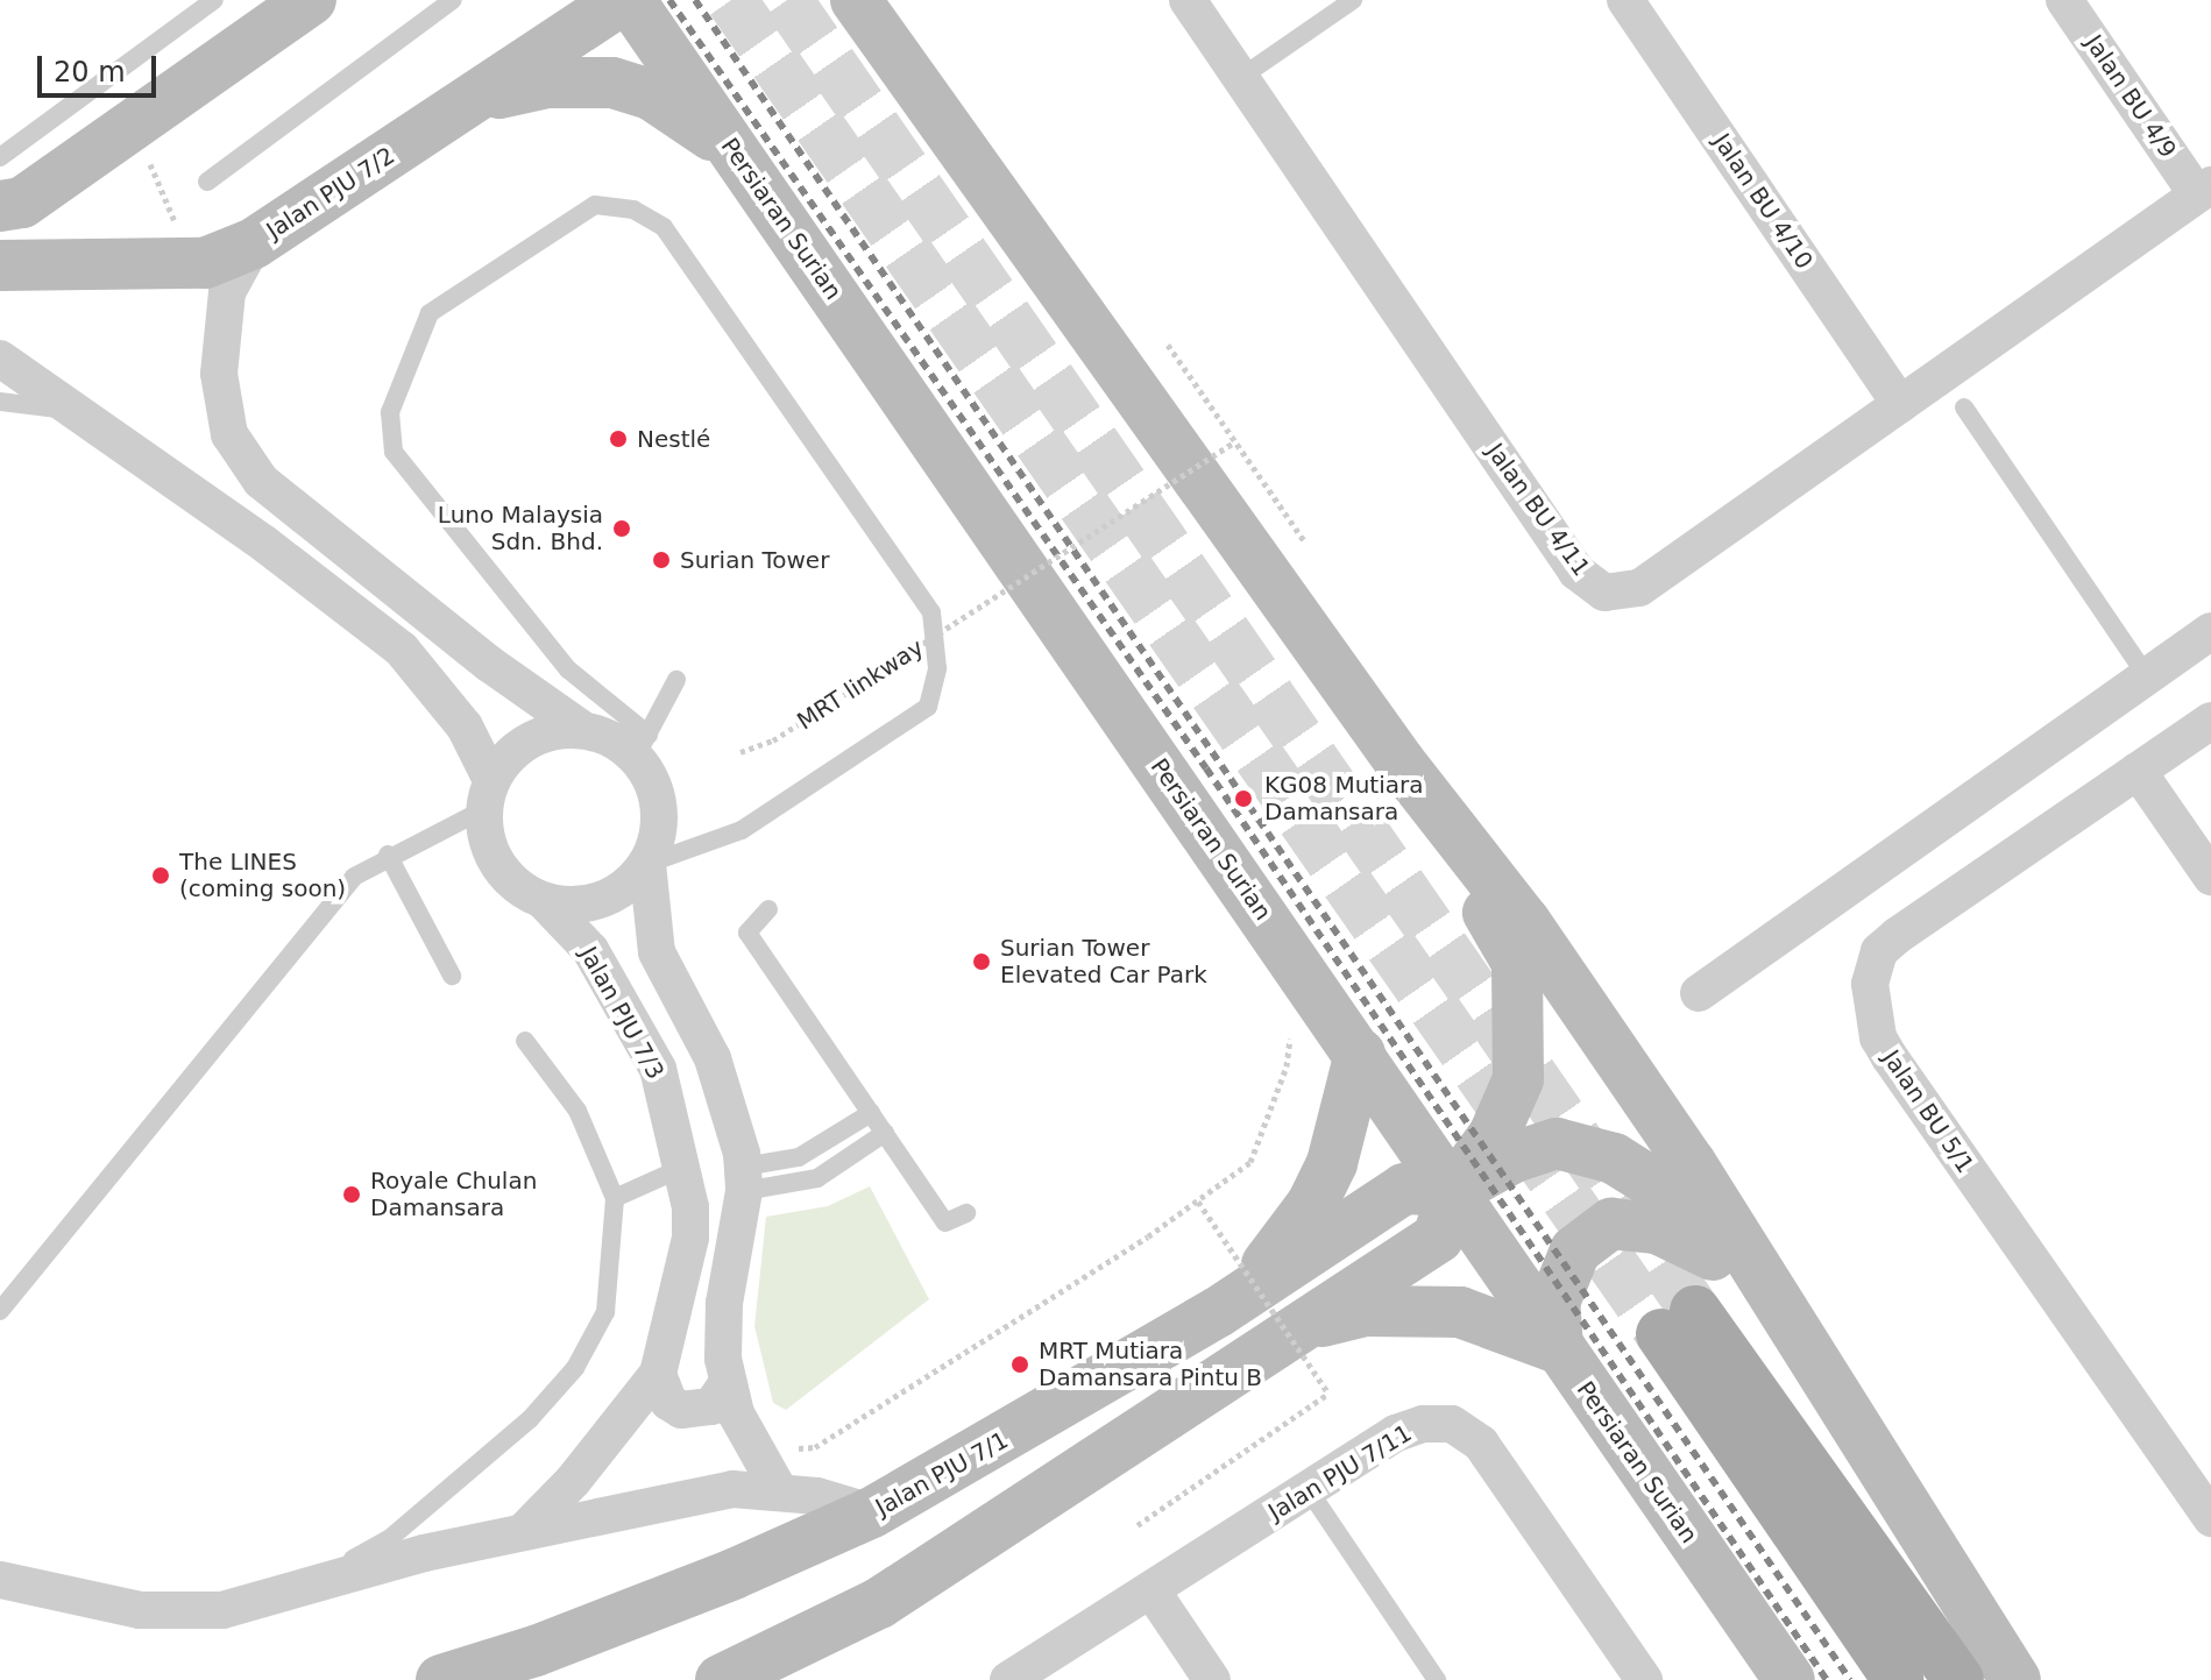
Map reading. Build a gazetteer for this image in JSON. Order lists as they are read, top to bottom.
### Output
{
  "streets": {
    "street": [
      "Jalan BU 4/9",
      "Jalan PJU 7/2",
      "Jalan BU 4/10",
      "Persiaran Surian",
      "Jalan BU 4/11",
      "Jalan PJU 7/3",
      "Jalan BU 5/1",
      "Jalan PJU 7/11",
      "Jalan PJU 7/1"
    ],
    "path": ["MRT linkway"]
  },
  "crossings": [
    ["Jalan BU 4/9", "Jalan BU 4/11"],
    ["Jalan BU 4/10", "Jalan BU 4/11"],
    ["Persiaran Surian", "Jalan PJU 7/1"]
  ],
  "places": [
    "Nestlé",
    "Luno Malaysia Sdn. Bhd.",
    "Surian Tower",
    "KG08 Mutiara Damansara",
    "The LINES (coming soon)",
    "Surian Tower Elevated Car Park",
    "Royale Chulan Damansara",
    "MRT Mutiara Damansara Pintu B"
  ],
  "scale_bar": "20 m"
}
